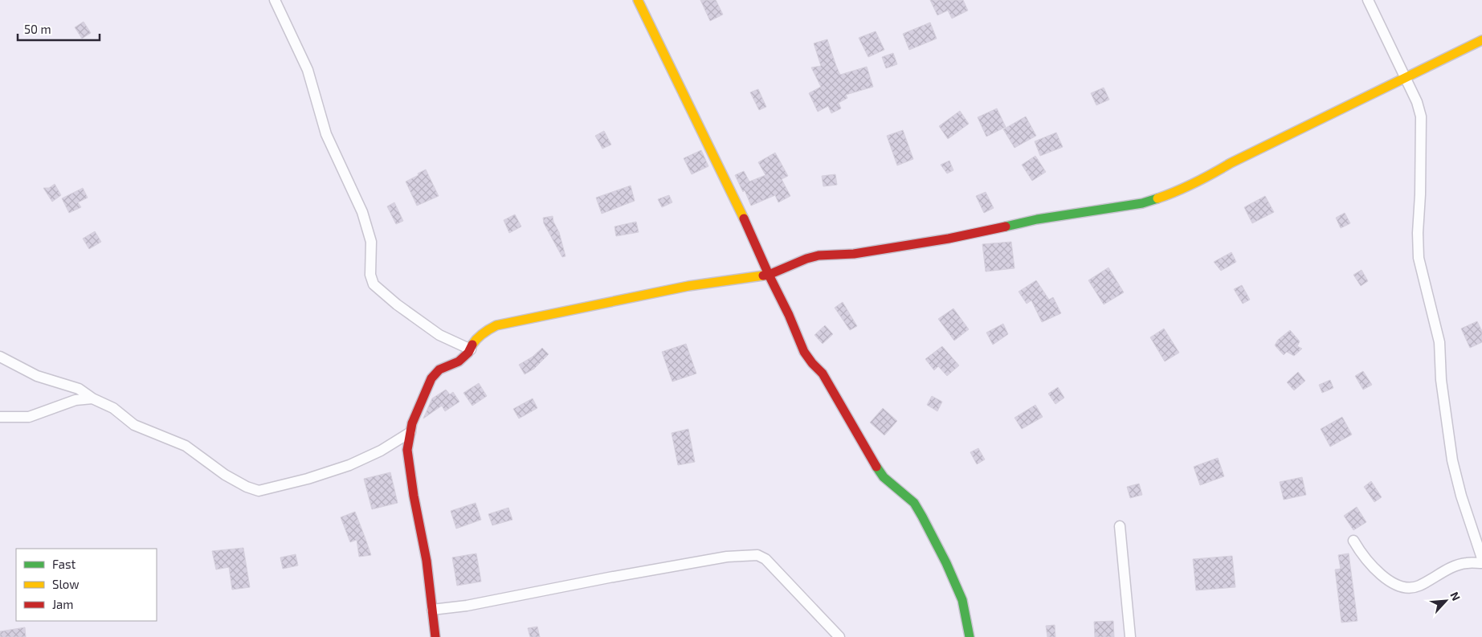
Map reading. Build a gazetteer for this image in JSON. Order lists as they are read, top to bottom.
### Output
{
  "legend": ["Fast", "Slow", "Jam"],
  "scale_bar": "50 m",
  "north": "top right"
}
